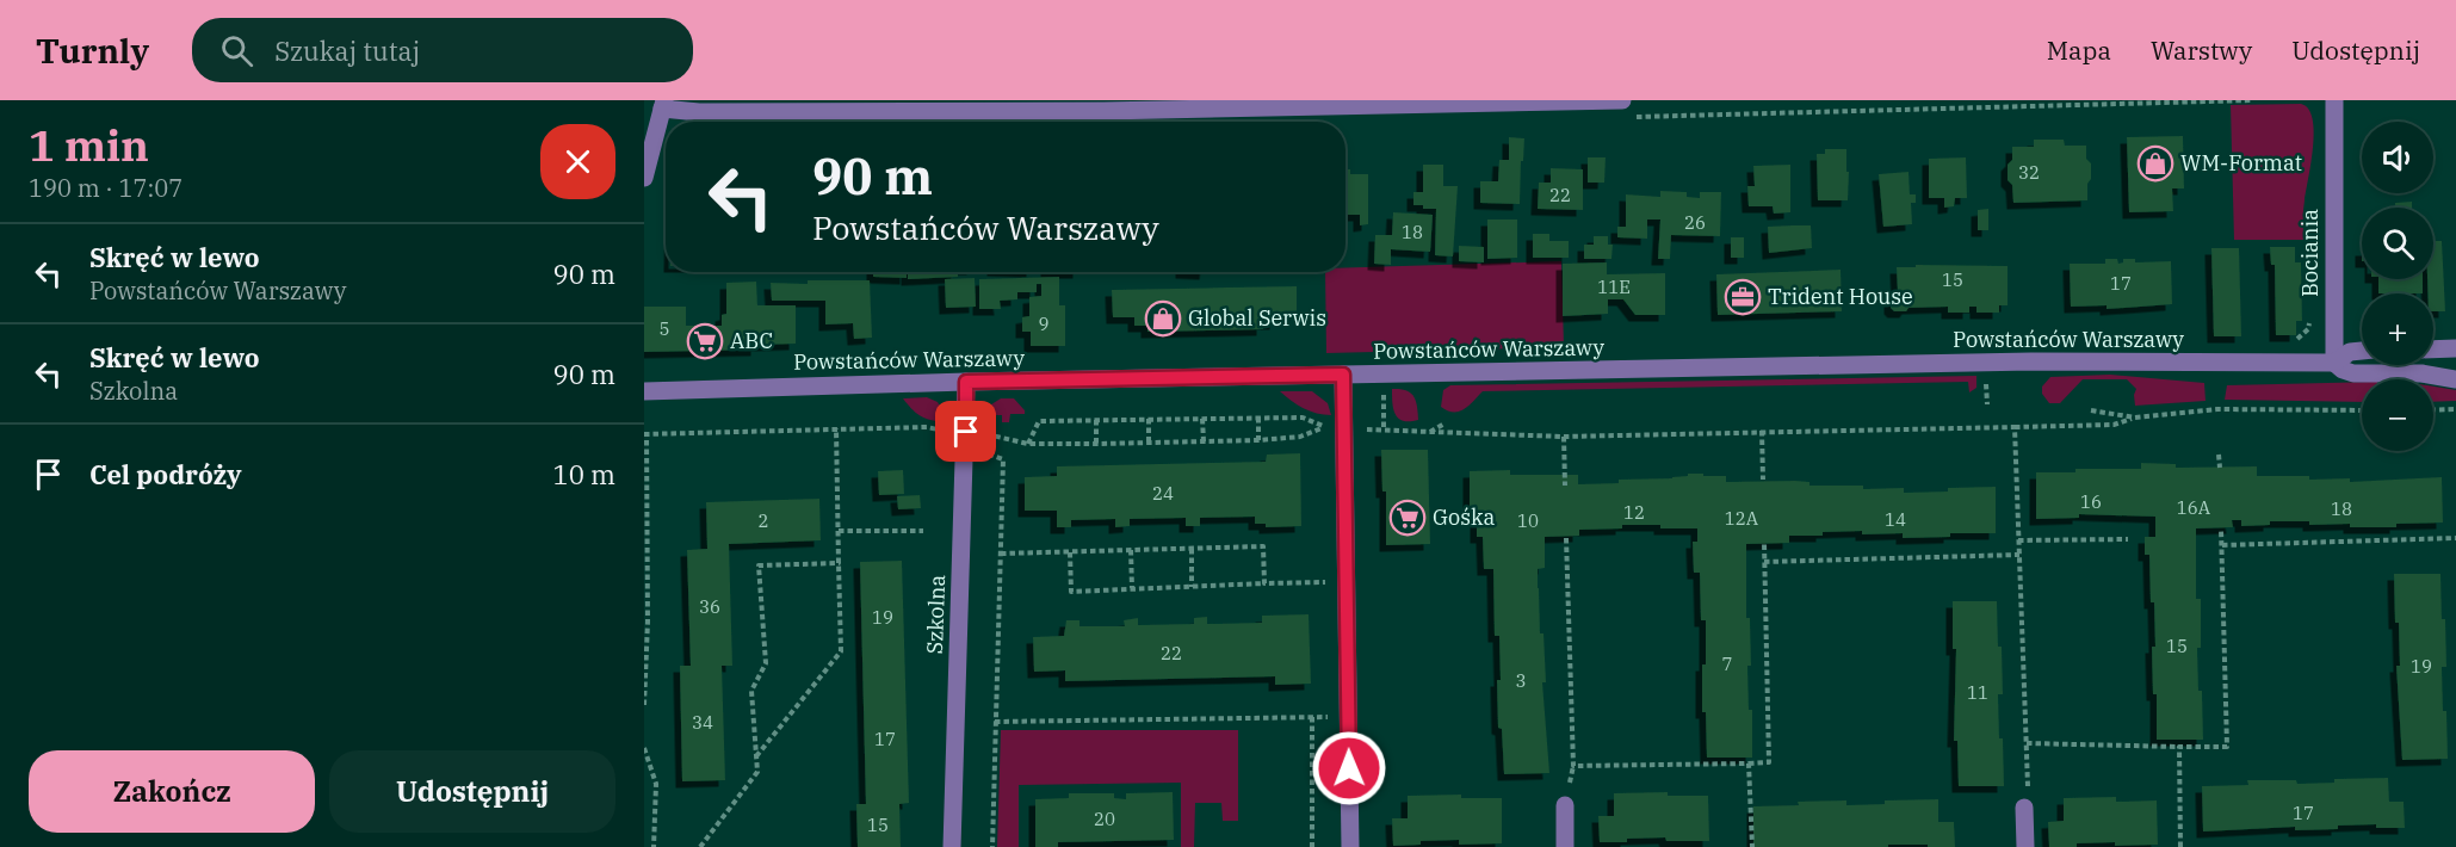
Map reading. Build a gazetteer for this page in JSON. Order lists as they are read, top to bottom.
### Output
{
  "streets": {
    "street": ["Bociania", "Powstańców Warszawy", "Szkolna"]
  },
  "crossings": [
    ["Bociania", "Powstańców Warszawy"],
    ["Powstańców Warszawy", "Szkolna"]
  ],
  "places": {
    "shop": ["WM-Format", "Global Serwis"],
    "office": ["Trident House"],
    "supermarket": ["ABC", "Gośka"]
  },
  "house_numbers": [
    "32",
    "22",
    "26",
    "18",
    "15",
    "17",
    "11E",
    "9",
    "5",
    "24",
    "16",
    "16A",
    "18",
    "12",
    "12A",
    "14",
    "2",
    "10",
    "36",
    "19",
    "15",
    "22",
    "7",
    "19",
    "3",
    "11",
    "34",
    "17",
    "17",
    "20",
    "15"
  ],
  "page": {
    "header": "Turnly",
    "search": "Szukaj tutaj",
    "nav": ["Mapa", "Warstwy", "Udostępnij"],
    "heading": ["1 min", "190 m · 17:07"],
    "map_buttons": ["+", "−"],
    "turn": ["90 m", "Powstańców Warszawy"],
    "list": [
      {
        "name": "Skręć w lewo",
        "note": "Powstańców Warszawy",
        "value": "90 m"
      },
      {
        "name": "Skręć w lewo",
        "note": "Szkolna",
        "value": "90 m"
      },
      {
        "name": "Cel podróży",
        "value": "10 m"
      }
    ],
    "buttons": ["Zakończ", "Udostępnij"]
  }
}
